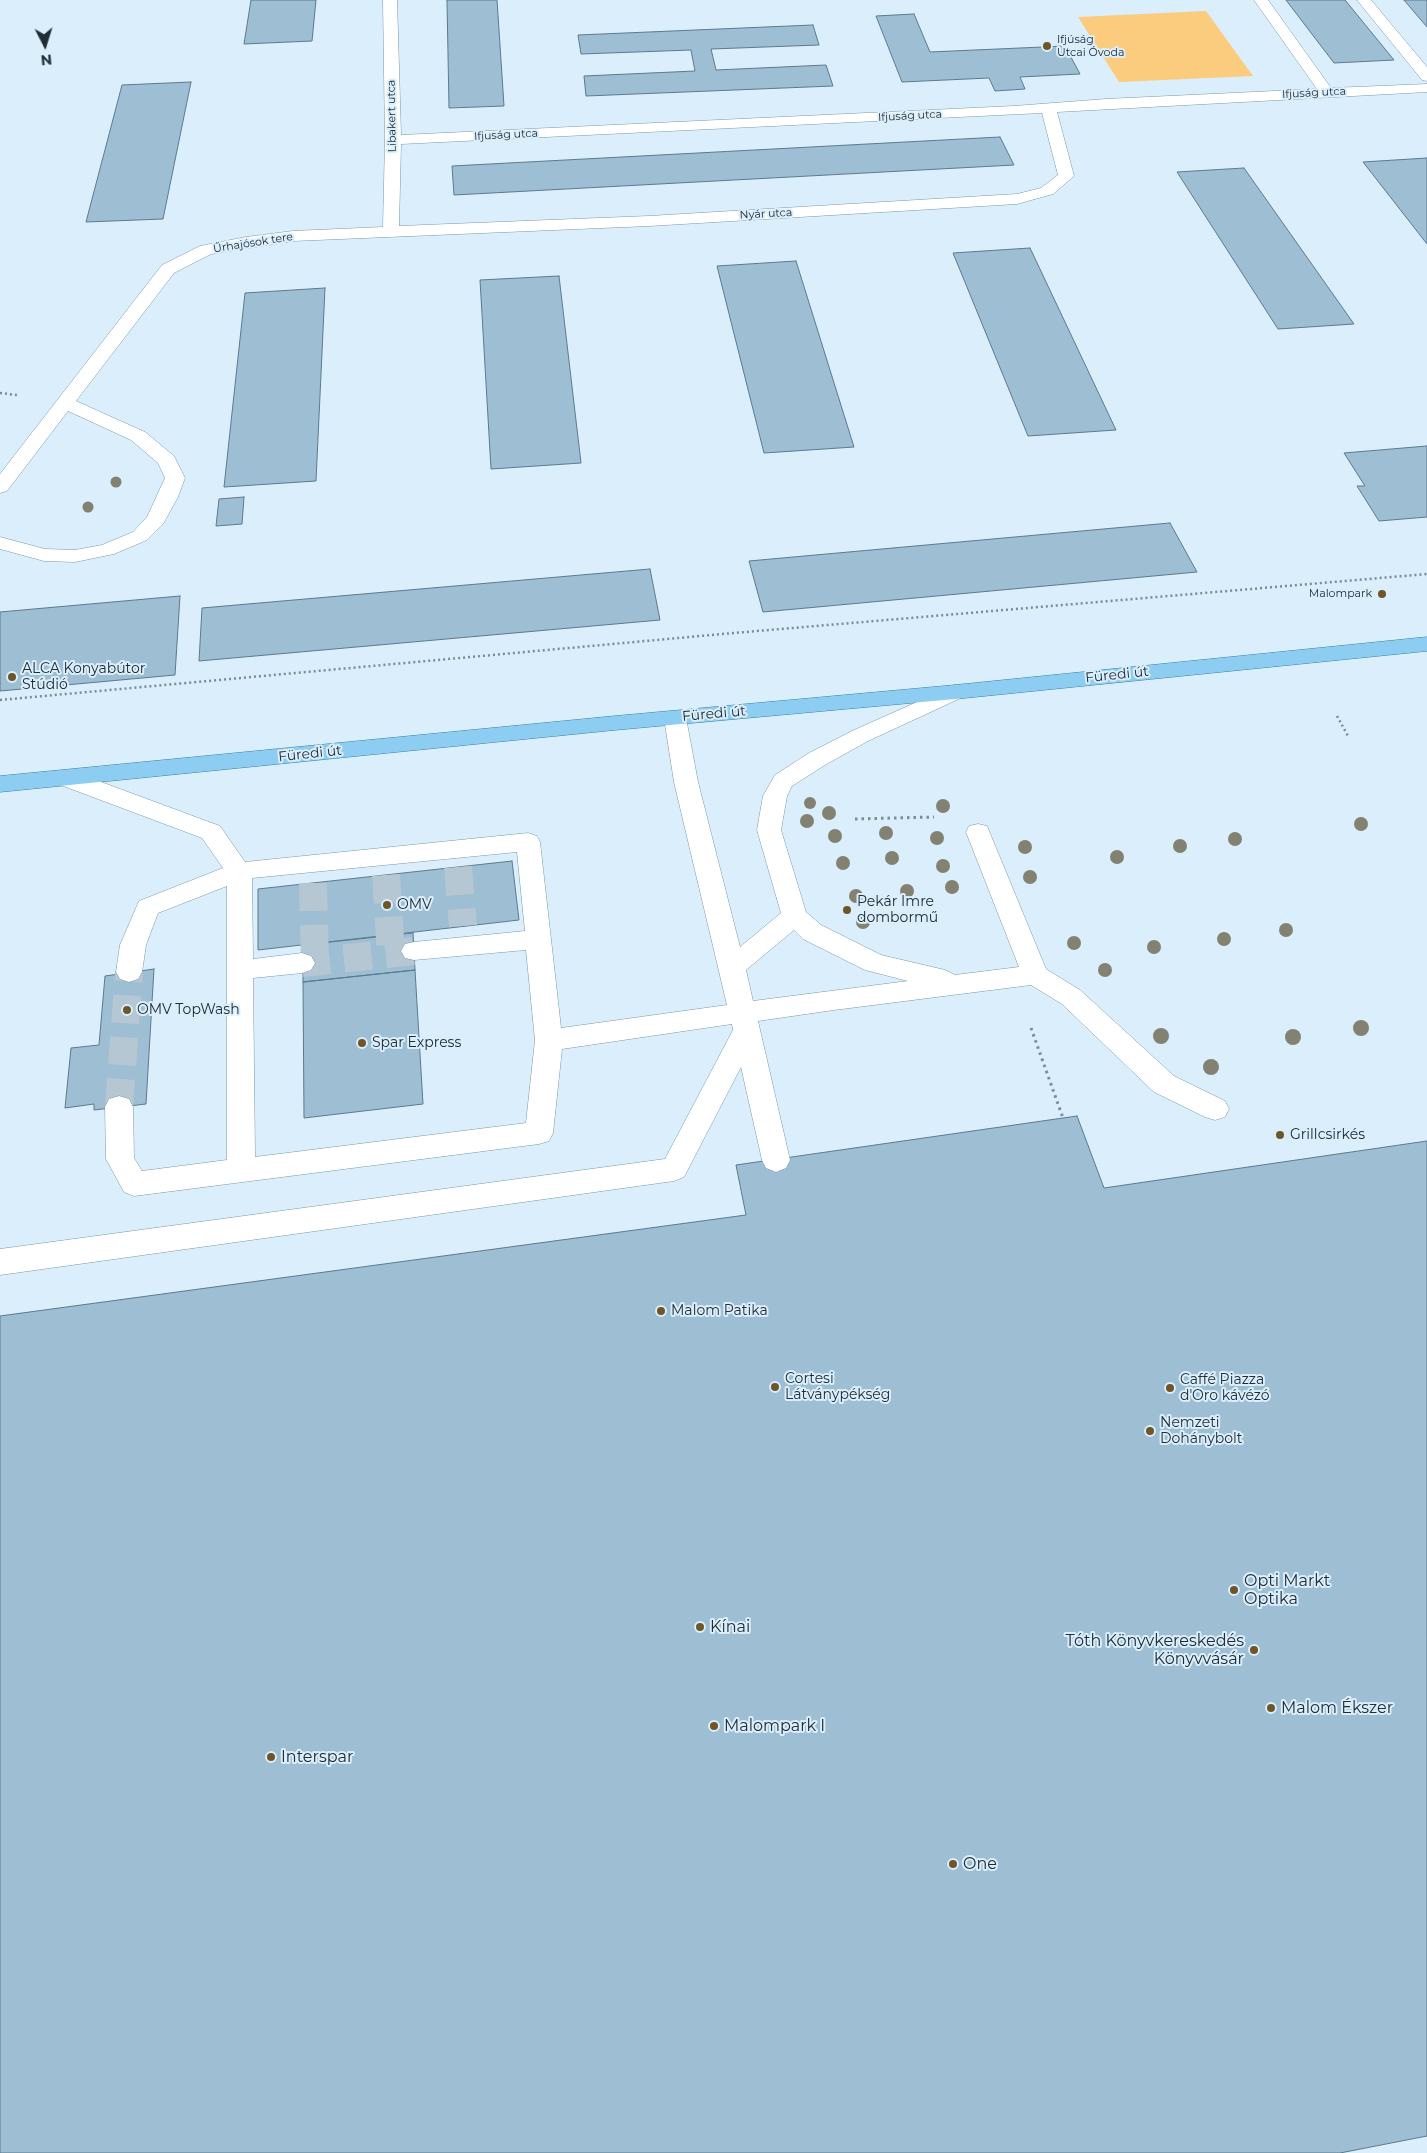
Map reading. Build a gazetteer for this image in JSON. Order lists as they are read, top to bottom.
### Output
{
  "streets": {
    "main road": ["Füredi út"],
    "street": [
      "Ifjuság utca",
      "Libakert utca",
      "Nyár utca",
      "Űrhajósok tere"
    ]
  },
  "crossings": [
    ["Ifjuság utca", "Libakert utca"],
    ["Ifjuság utca", "Nyár utca"],
    ["Libakert utca", "Nyár utca"],
    ["Libakert utca", "Űrhajósok tere"],
    ["Nyár utca", "Űrhajósok tere"]
  ],
  "places": [
    "Ifjúság Utcai Óvoda",
    "Malompark",
    "ALCA Konyabútor Stúdió",
    "OMV",
    "Pekár Imre dombormű",
    "OMV TopWash",
    "Spar Express",
    "Grillcsirkés",
    "Malom Patika",
    "Cortesi Látványpékség",
    "Caffé Piazza d'Oro kávézó",
    "Nemzeti Dohánybolt",
    "Opti Markt Optika",
    "Kínai",
    "Tóth Könyvkereskedés Könyvvásár",
    "Malom Ékszer",
    "Malompark I",
    "Interspar",
    "One"
  ],
  "north": "bottom"
}
